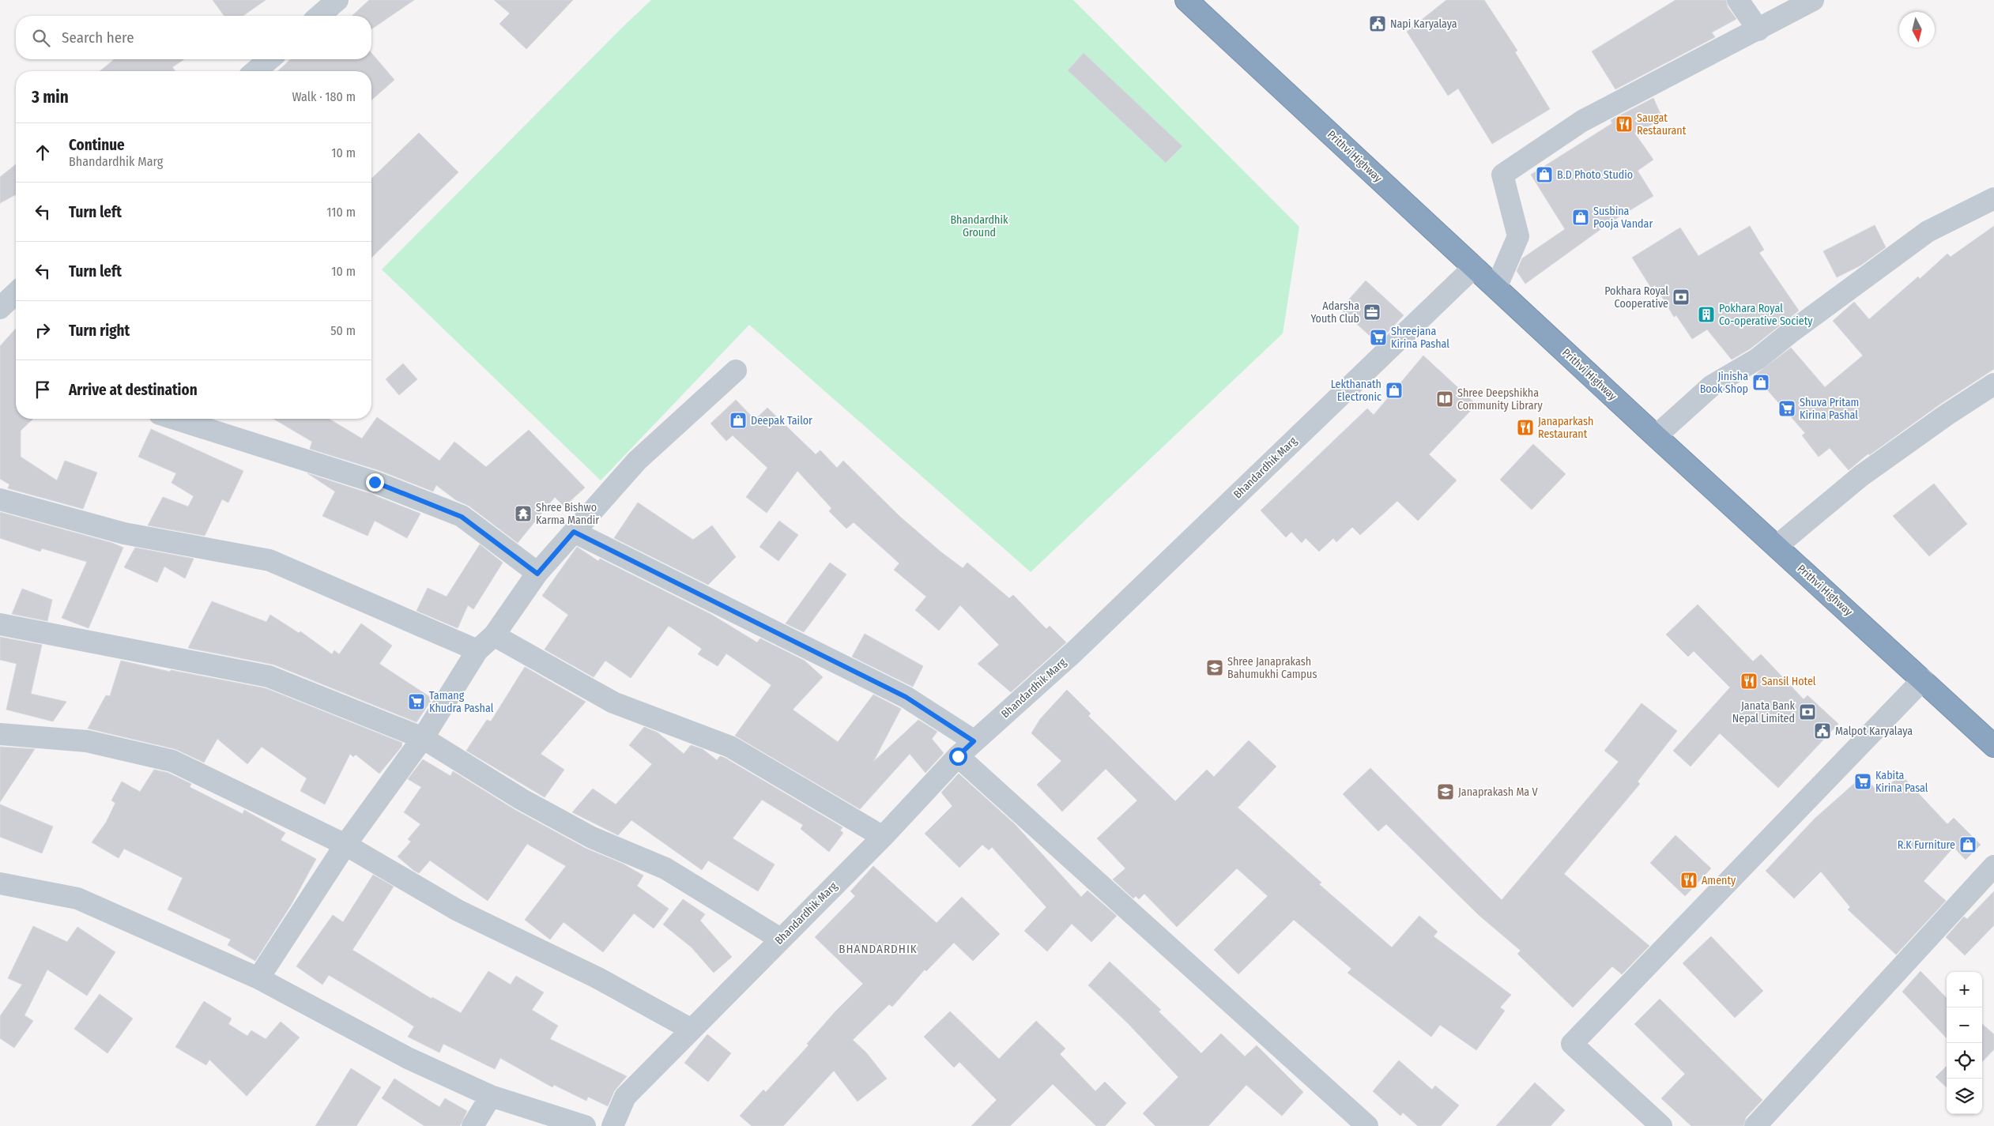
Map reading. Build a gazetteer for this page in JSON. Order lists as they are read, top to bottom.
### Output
{
  "streets": {
    "highway": ["Prithvi Highway"],
    "street": ["Bhandardhik Marg"]
  },
  "crossings": [
    ["Prithvi Highway", "Bhandardhik Marg"]
  ],
  "districts": ["BHANDARDHIK"],
  "parks": ["Bhandardhik Ground"],
  "places": {
    "public building": ["Napi Karyalaya", "Malpot Karyalaya"],
    "restaurant": [
      "Saugat Restaurant",
      "Janaparkash Restaurant",
      "Sansil Hotel",
      "Amenty"
    ],
    "shop": [
      "B.D Photo Studio",
      "Susbina Pooja Vandar",
      "Jinisha Book Shop",
      "Lekthanath Electronic",
      "Deepak Tailor",
      "R.K Furniture"
    ],
    "bank": ["Pokhara Royal Cooperative", "Janata Bank Nepal Limited"],
    "office": ["Adarsha Youth Club"],
    "building": ["Pokhara Royal Co-operative Society"],
    "supermarket": [
      "Shreejana Kirina Pashal",
      "Shuva Pritam Kirina Pashal",
      "Tamang Khudra Pashal",
      "Kabita Kirina Pasal"
    ],
    "library": ["Shree Deepshikha Community Library"],
    "temple": ["Shree Bishwo Karma Mandir"],
    "school or university": ["Shree Janaprakash Bahumukhi Campus", "Janaprakash Ma V"]
  },
  "north": "bottom",
  "page": {
    "search": "Search here",
    "heading": ["3 min", "Walk · 180 m"],
    "list": [
      ["Continue", "Bhandardhik Marg", "10 m"],
      ["Turn left", "110 m"],
      ["Turn left", "10 m"],
      ["Turn right", "50 m"],
      "Arrive at destination"
    ],
    "map_buttons": ["+", "−"]
  }
}
